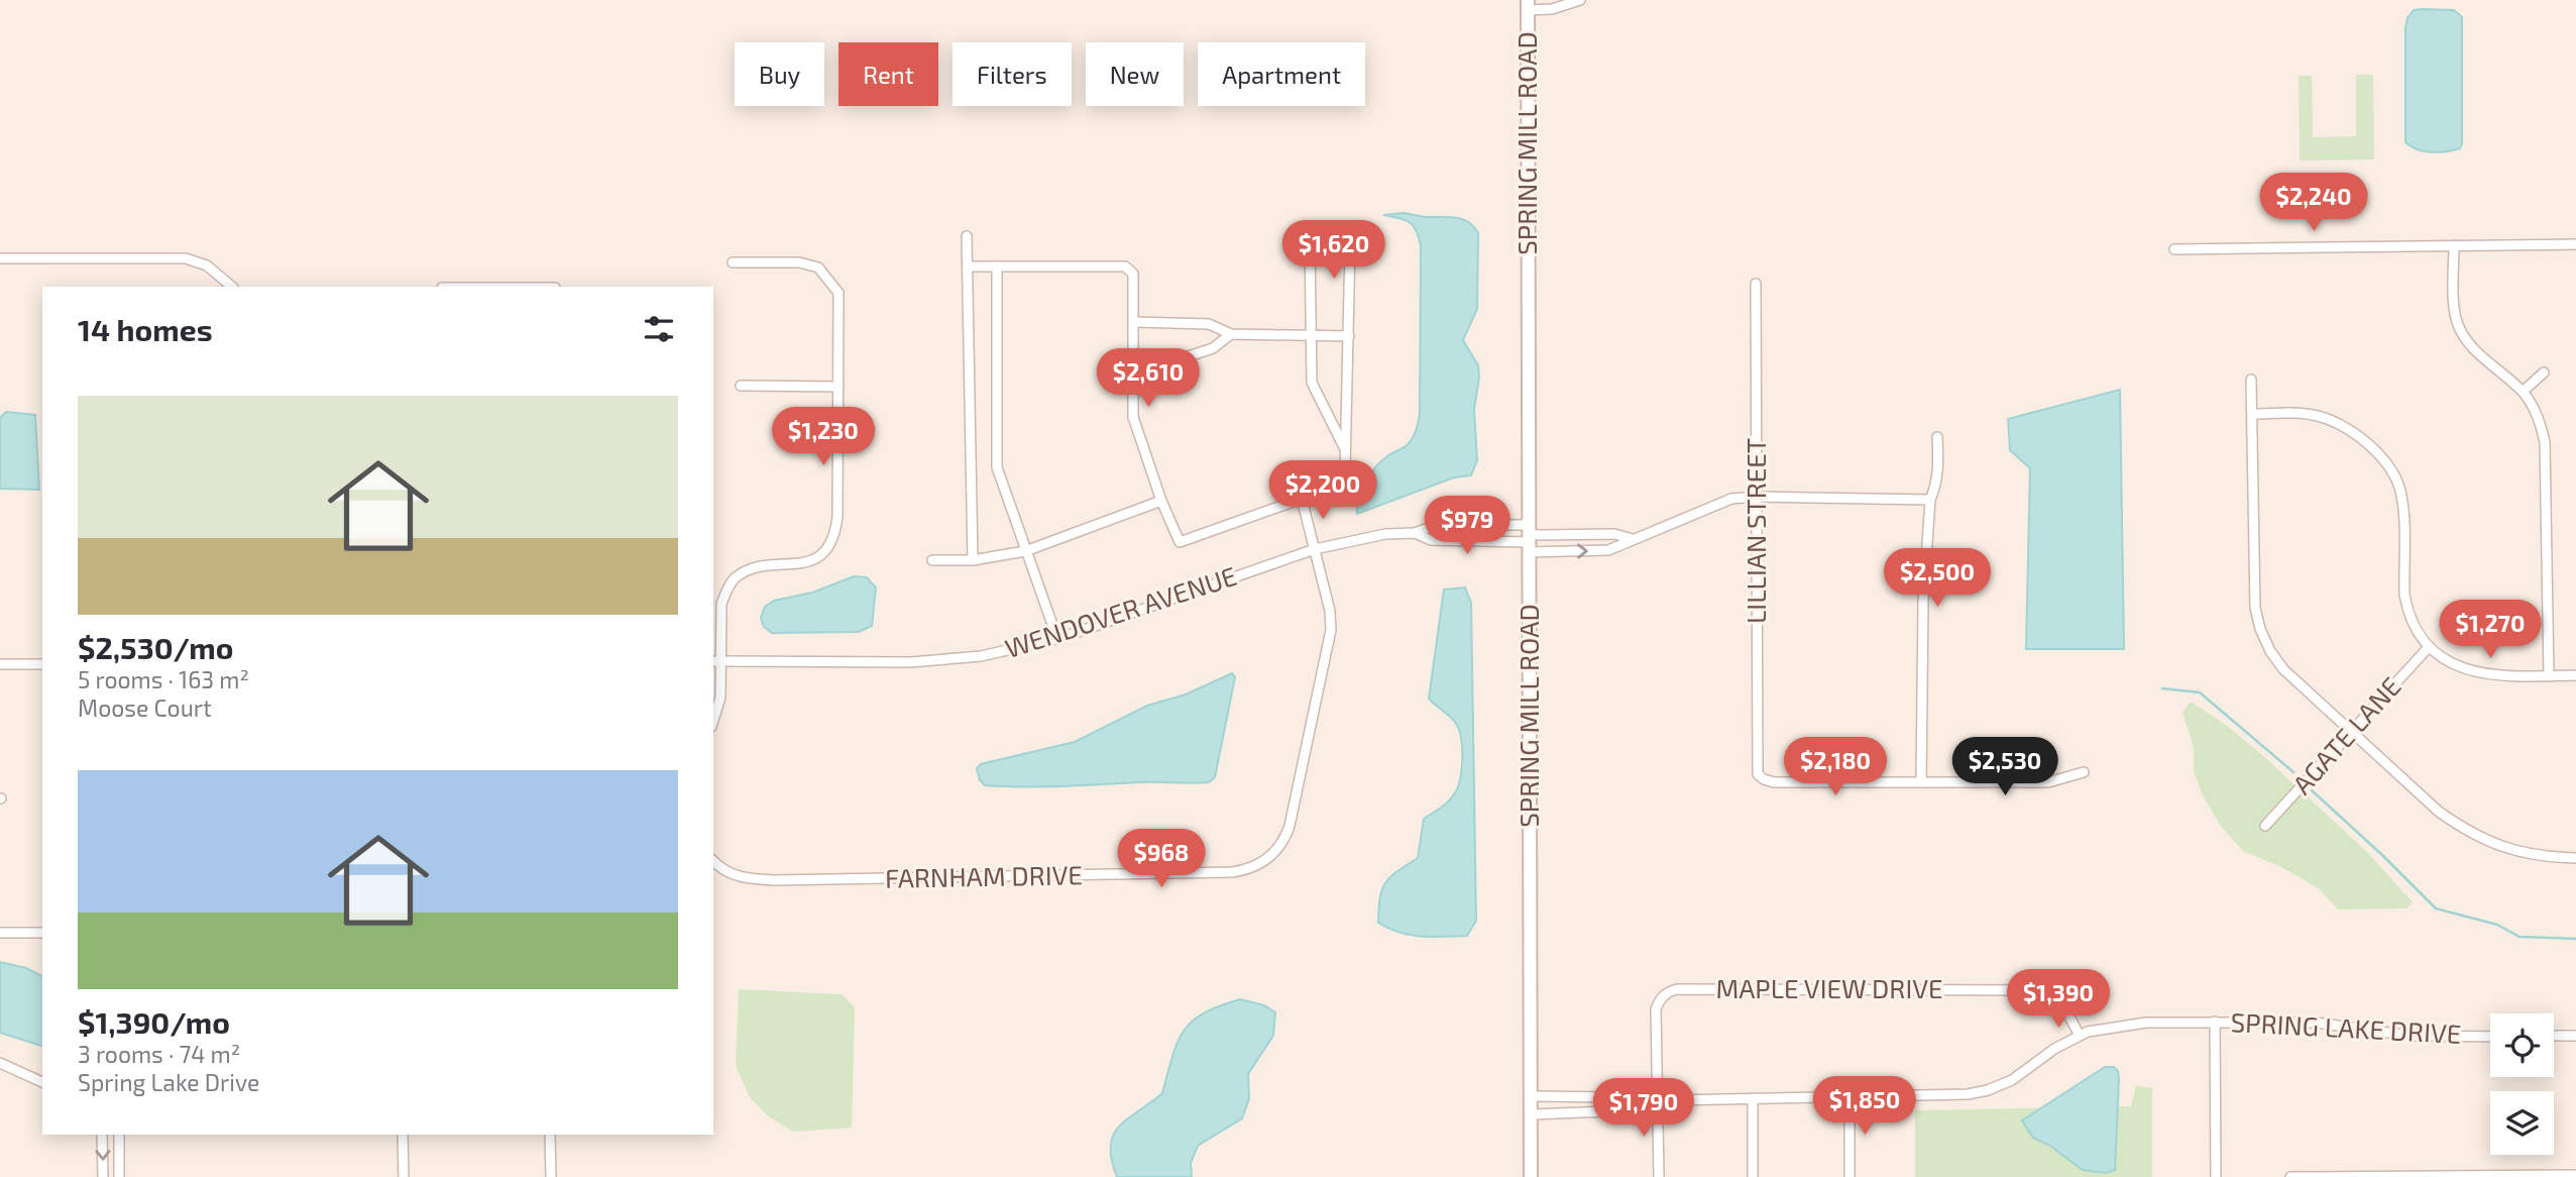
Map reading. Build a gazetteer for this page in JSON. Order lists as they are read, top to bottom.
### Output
{
  "streets": {
    "street": [
      "SPRING MILL ROAD",
      "LILLIAN STREET",
      "WENDOVER AVENUE",
      "AGATE LANE",
      "FARNHAM DRIVE",
      "MAPLE VIEW DRIVE",
      "SPRING LAKE DRIVE"
    ]
  },
  "crossings": [
    ["SPRING MILL ROAD", "WENDOVER AVENUE"],
    ["SPRING MILL ROAD", "SPRING LAKE DRIVE"],
    ["WENDOVER AVENUE", "FARNHAM DRIVE"],
    ["MAPLE VIEW DRIVE", "SPRING LAKE DRIVE"]
  ],
  "page": {
    "chip": [
      "Buy",
      "Rent",
      "Filters",
      "New",
      "Apartment"
    ],
    "price": [
      "$2,240",
      "$1,620",
      "$2,610",
      "$1,230",
      "$2,200",
      "$979",
      "$2,500",
      "$1,270",
      "$2,180",
      "$2,530",
      "$968",
      "$1,390",
      "$1,850",
      "$1,790"
    ],
    "heading": "14 homes",
    "list": [
      {
        "name": "$2,530/mo",
        "note": "5 rooms · 163 m² · Moose Court"
      },
      {
        "name": "$1,390/mo",
        "note": "3 rooms · 74 m² · Spring Lake Drive"
      }
    ]
  }
}
